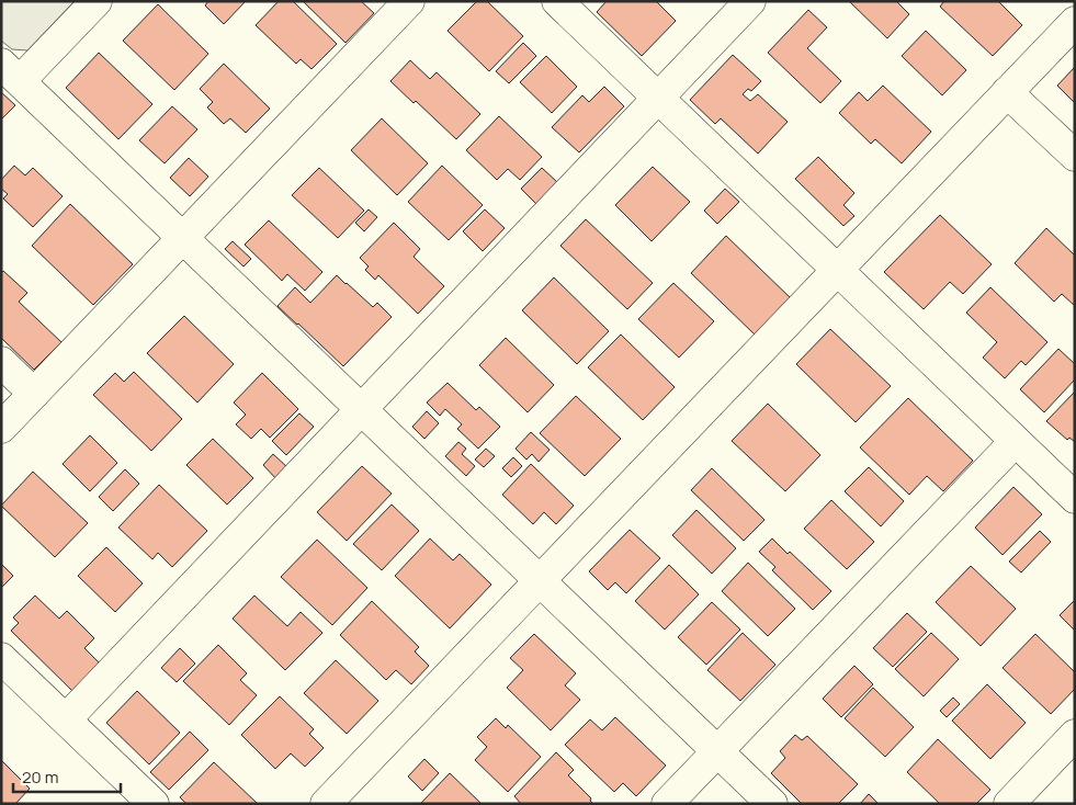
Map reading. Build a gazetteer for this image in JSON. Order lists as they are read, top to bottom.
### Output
{
  "scale_bar": "20 m"
}
